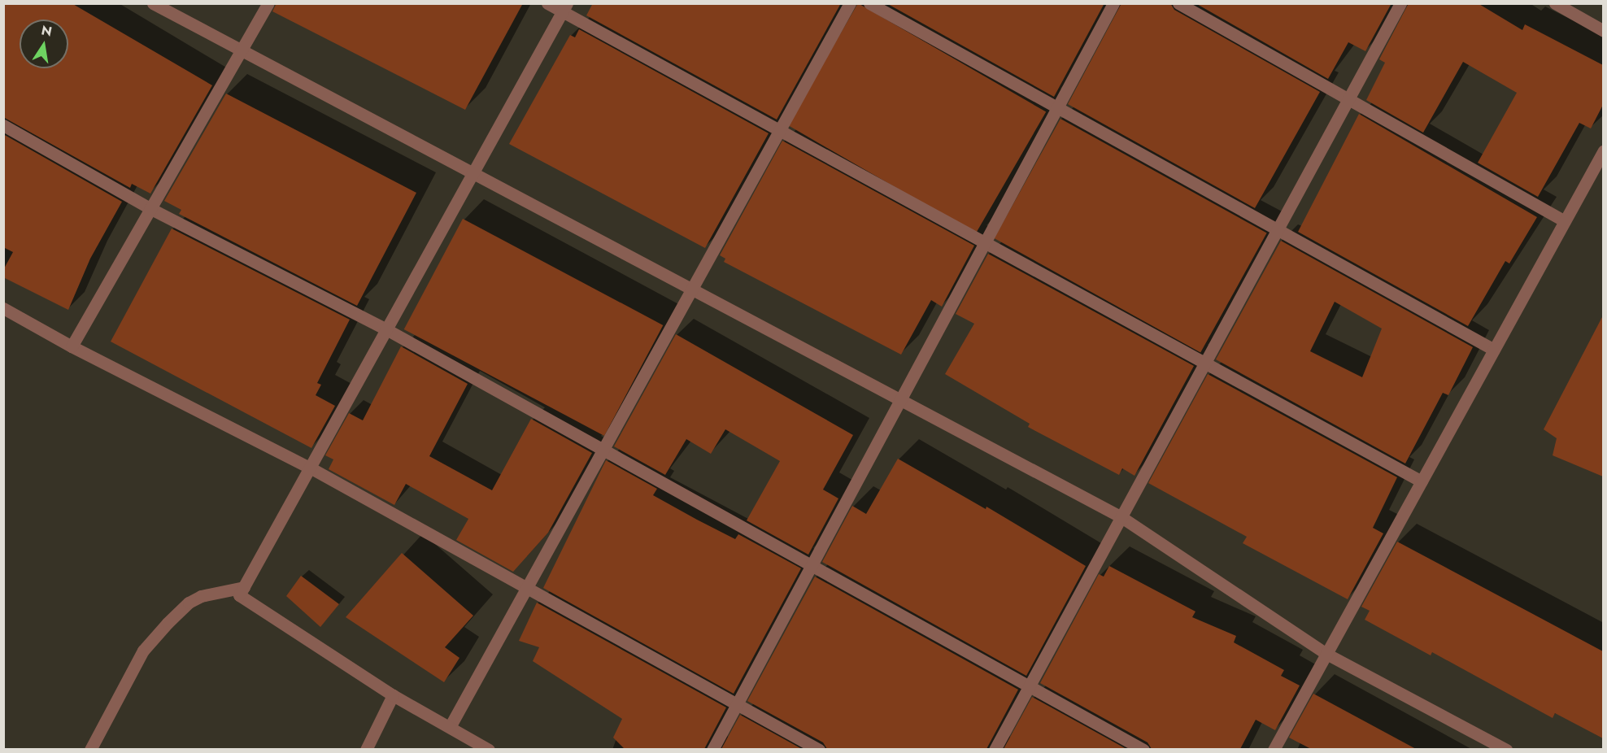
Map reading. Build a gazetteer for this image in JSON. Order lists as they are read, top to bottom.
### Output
{
  "north": "top"
}
